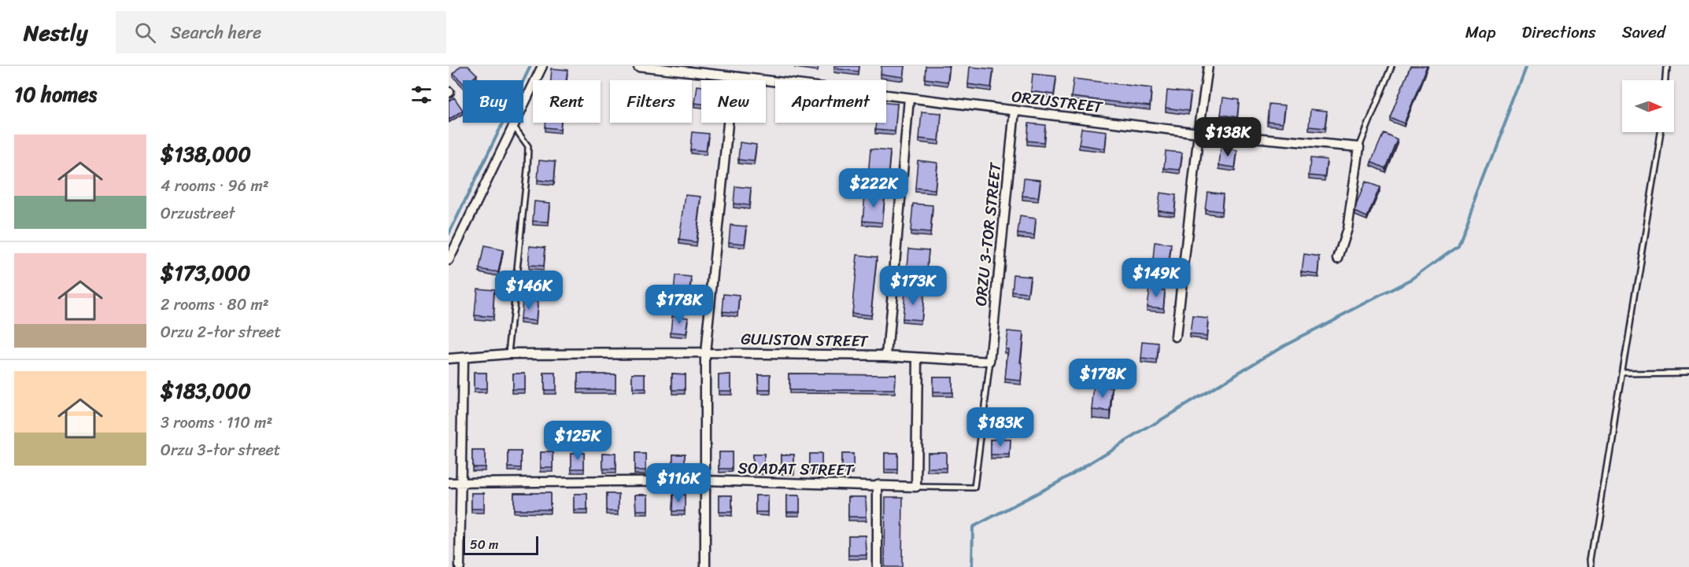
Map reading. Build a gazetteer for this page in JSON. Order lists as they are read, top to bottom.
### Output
{
  "streets": {
    "street": [
      "ORZUSTREET",
      "ORZU 3-TOR STREET",
      "GULISTON STREET",
      "SOADAT STREET"
    ]
  },
  "crossings": [
    ["ORZUSTREET", "ORZU 3-TOR STREET"],
    ["ORZU 3-TOR STREET", "GULISTON STREET"]
  ],
  "scale_bar": "50 m",
  "north": "right",
  "page": {
    "header": "Nestly",
    "search": "Search here",
    "nav": ["Map", "Directions", "Saved"],
    "heading": "10 homes",
    "chip": [
      "Buy",
      "Rent",
      "Filters",
      "New",
      "Apartment"
    ],
    "price": [
      "$138K",
      "$222K",
      "$149K",
      "$173K",
      "$146K",
      "$178K",
      "$178K",
      "$183K",
      "$125K",
      "$116K"
    ],
    "list": [
      {
        "name": "$138,000",
        "note": "4 rooms · 96 m² · Orzustreet"
      },
      {
        "name": "$173,000",
        "note": "2 rooms · 80 m² · Orzu 2-tor street"
      },
      {
        "name": "$183,000",
        "note": "3 rooms · 110 m² · Orzu 3-tor street"
      }
    ],
    "scale": "50 m"
  }
}
